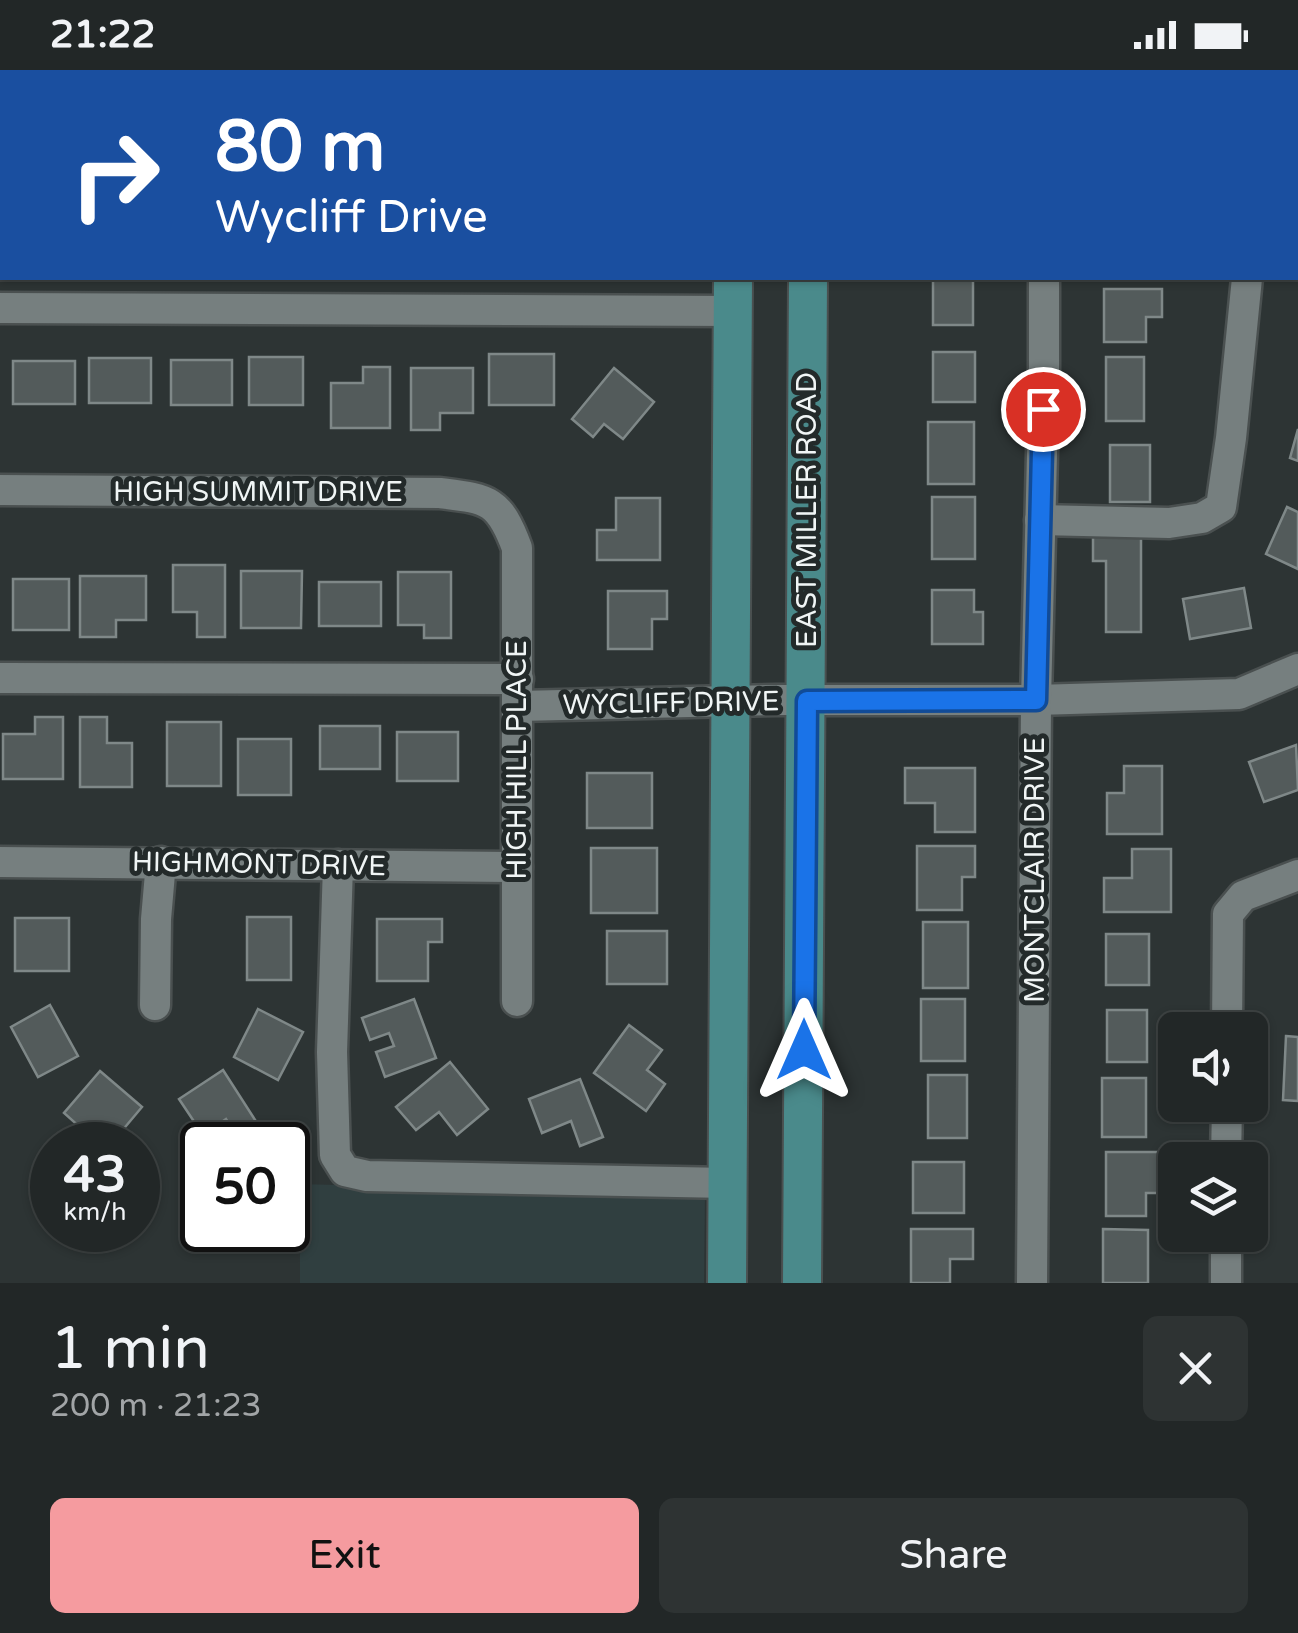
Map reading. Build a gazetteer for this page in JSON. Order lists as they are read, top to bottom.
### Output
{
  "streets": {
    "main road": ["EAST MILLER ROAD"],
    "street": [
      "HIGH SUMMIT DRIVE",
      "WYCLIFF DRIVE",
      "HIGH HILL PLACE",
      "HIGHMONT DRIVE",
      "MONTCLAIR DRIVE"
    ]
  },
  "crossings": [
    ["HIGH SUMMIT DRIVE", "HIGH HILL PLACE"],
    ["EAST MILLER ROAD", "WYCLIFF DRIVE"],
    ["WYCLIFF DRIVE", "HIGH HILL PLACE"],
    ["WYCLIFF DRIVE", "MONTCLAIR DRIVE"],
    ["HIGH HILL PLACE", "HIGHMONT DRIVE"]
  ],
  "page": {
    "status": "21:22",
    "turn": ["80 m", "Wycliff Drive"],
    "speed": "43 km/h",
    "limit": "50",
    "heading": ["1 min", "200 m · 21:23"],
    "buttons": ["Exit", "Share"]
  }
}
